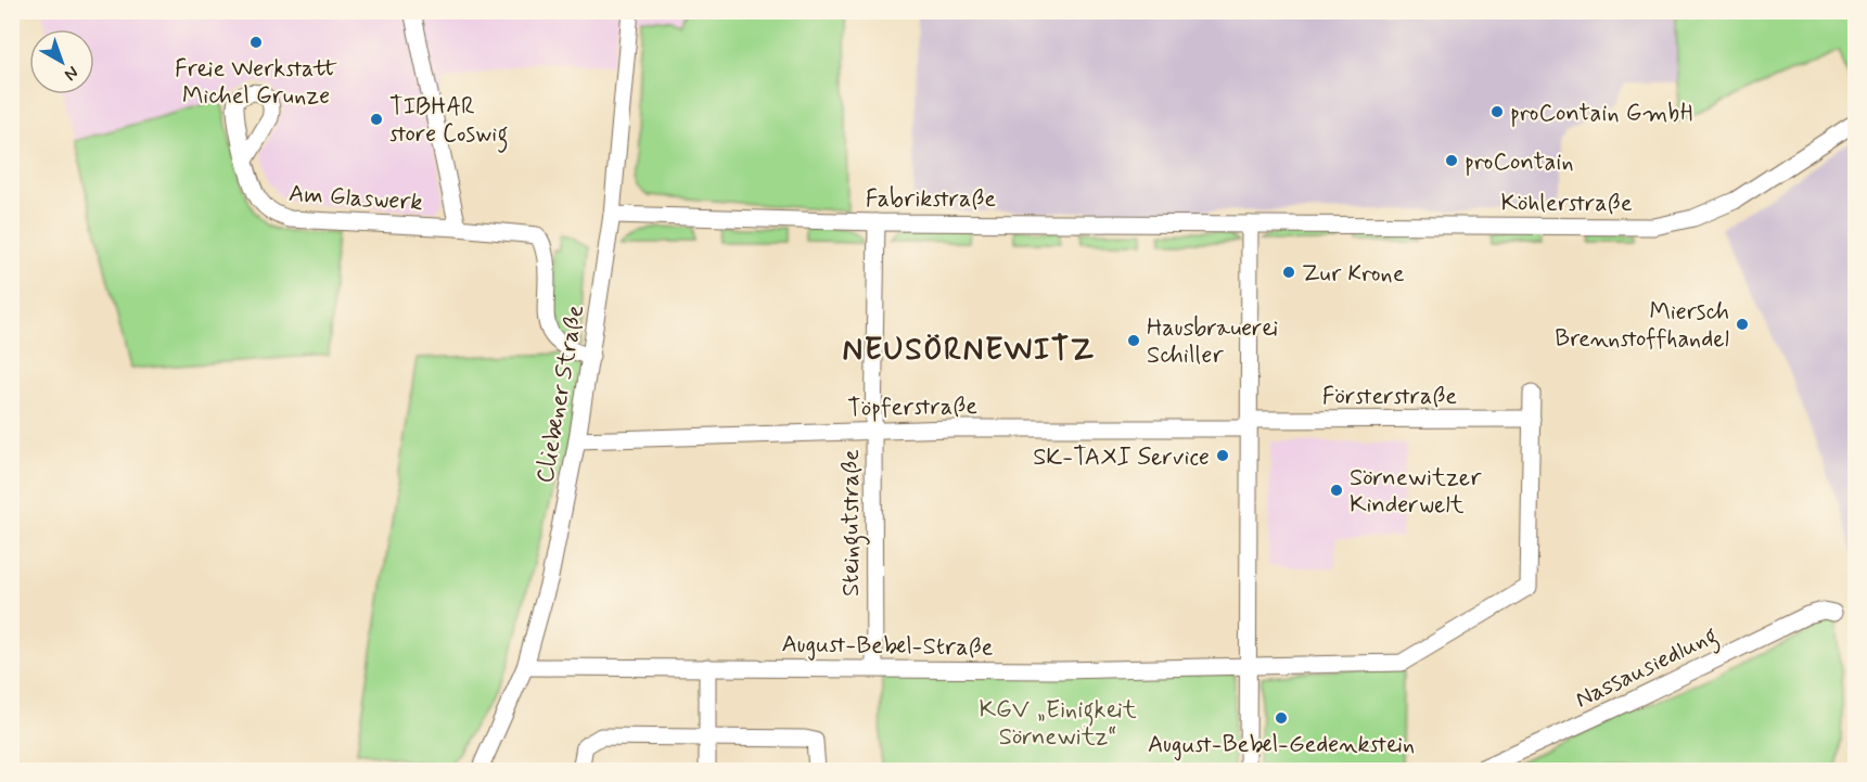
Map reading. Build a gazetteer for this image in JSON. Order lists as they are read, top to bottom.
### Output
{
  "streets": {
    "street": [
      "Am Glaswerk",
      "Fabrikstraße",
      "Köhlerstraße",
      "Cliebener Straße",
      "Försterstraße",
      "Töpferstraße",
      "Steingutstraße",
      "August-Bebel-Straße",
      "Nassausiedlung"
    ]
  },
  "crossings": [
    ["Am Glaswerk", "Cliebener Straße"],
    ["Fabrikstraße", "Köhlerstraße"],
    ["Fabrikstraße", "Cliebener Straße"],
    ["Fabrikstraße", "Steingutstraße"],
    ["Cliebener Straße", "Töpferstraße"],
    ["Cliebener Straße", "August-Bebel-Straße"],
    ["Försterstraße", "Töpferstraße"],
    ["Töpferstraße", "Steingutstraße"],
    ["Steingutstraße", "August-Bebel-Straße"]
  ],
  "districts": ["NEUSÖRNEWITZ"],
  "parks": ["KGV „Einigkeit Sörnewitz“"],
  "places": [
    "Freie Werkstatt Michel Grunze",
    "proContain GmbH",
    "TIBHAR store Coswig",
    "proContain",
    "Zur Krone",
    "Miersch Brennstoffhandel",
    "Hausbrauerei Schiller",
    "SK-TAXI Service",
    "Sörnewitzer Kinderwelt",
    "August-Bebel-Gedenkstein"
  ],
  "north": "bottom right"
}
